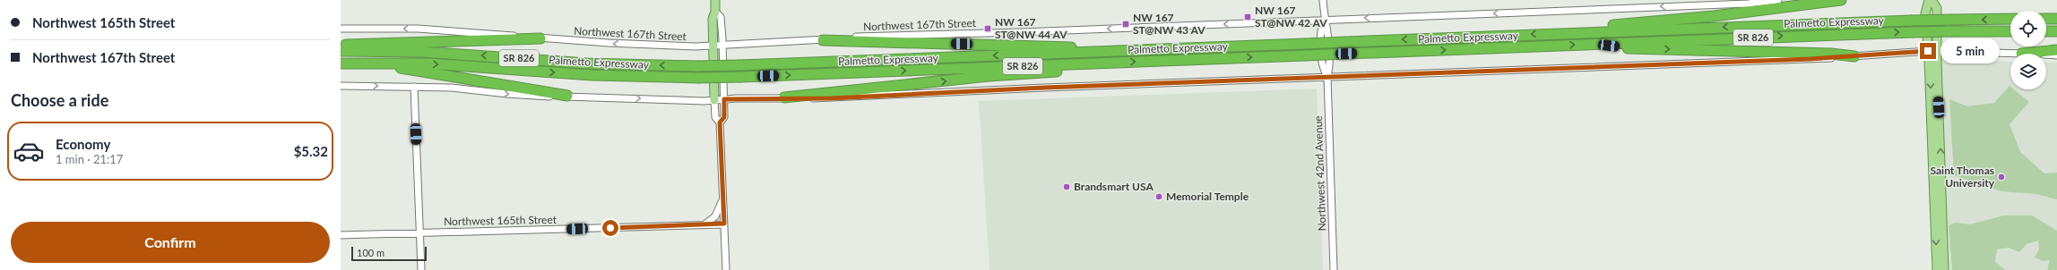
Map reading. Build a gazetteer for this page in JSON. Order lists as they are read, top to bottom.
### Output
{
  "streets": {
    "highway": ["Palmetto Expressway", "SR 826"],
    "street": ["Northwest 167th Street", "Northwest 42nd Avenue", "Northwest 165th Street"]
  },
  "crossings": [
    ["Northwest 167th Street", "Northwest 42nd Avenue"]
  ],
  "one_way": ["Northwest 167th Street"],
  "places": {
    "transit": ["NW 167 ST@NW 42 AV", "NW 167 ST@NW 43 AV", "NW 167 ST@NW 44 AV"],
    "other": ["Saint Thomas University", "Brandsmart USA", "Memorial Temple"]
  },
  "scale_bar": "100 m",
  "page": {
    "banner": ["Northwest 165th Street", "Northwest 167th Street"],
    "bubble": "5 min",
    "heading": "Choose a ride",
    "list": [
      {
        "name": "Economy",
        "note": "1 min · 21:17",
        "value": "$5.32"
      }
    ],
    "buttons": "Confirm",
    "scale": "100 m"
  }
}
